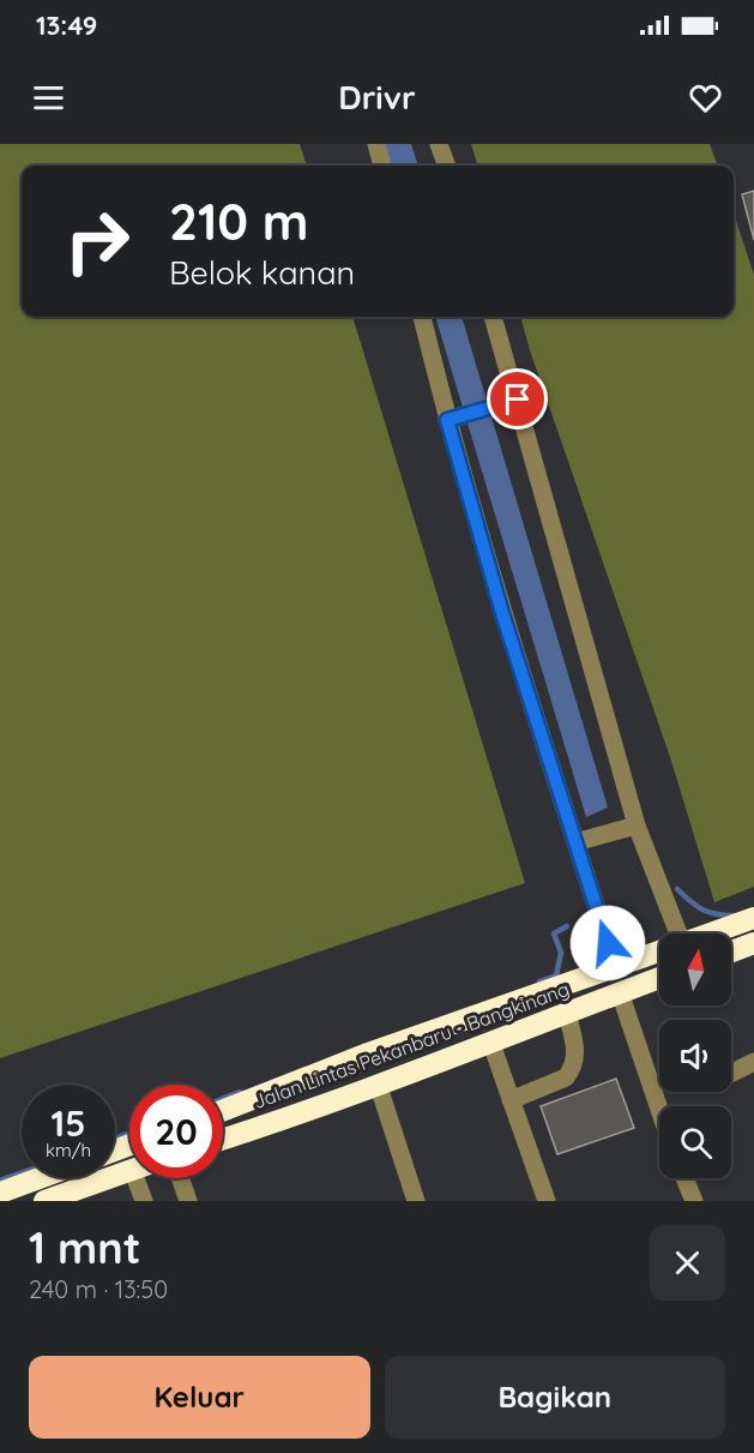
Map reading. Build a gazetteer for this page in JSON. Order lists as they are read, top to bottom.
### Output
{
  "streets": {
    "highway": ["Jalan Lintas Pekanbaru - Bangkinang"]
  },
  "north": "top",
  "page": {
    "status": "13:49",
    "header": "Drivr",
    "turn": ["210 m", "Belok kanan"],
    "speed": "15 km/h",
    "limit": "20",
    "heading": ["1 mnt", "240 m · 13:50"],
    "buttons": ["Keluar", "Bagikan"]
  }
}
